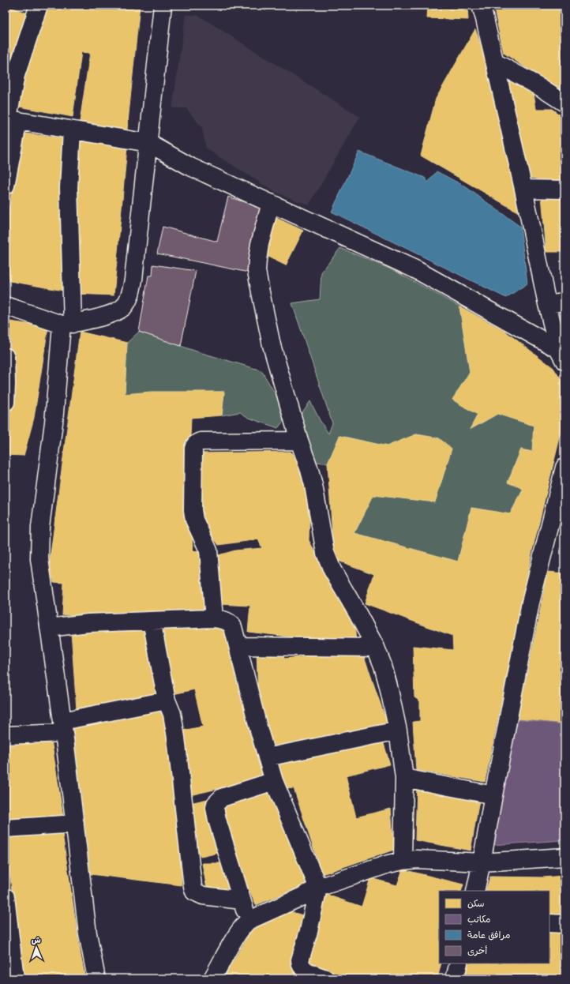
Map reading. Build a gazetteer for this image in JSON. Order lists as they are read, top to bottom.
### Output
{
  "legend": [
    "سكن",
    "مكاتب",
    "مرافق عامة",
    "أخرى"
  ],
  "north": "top"
}
